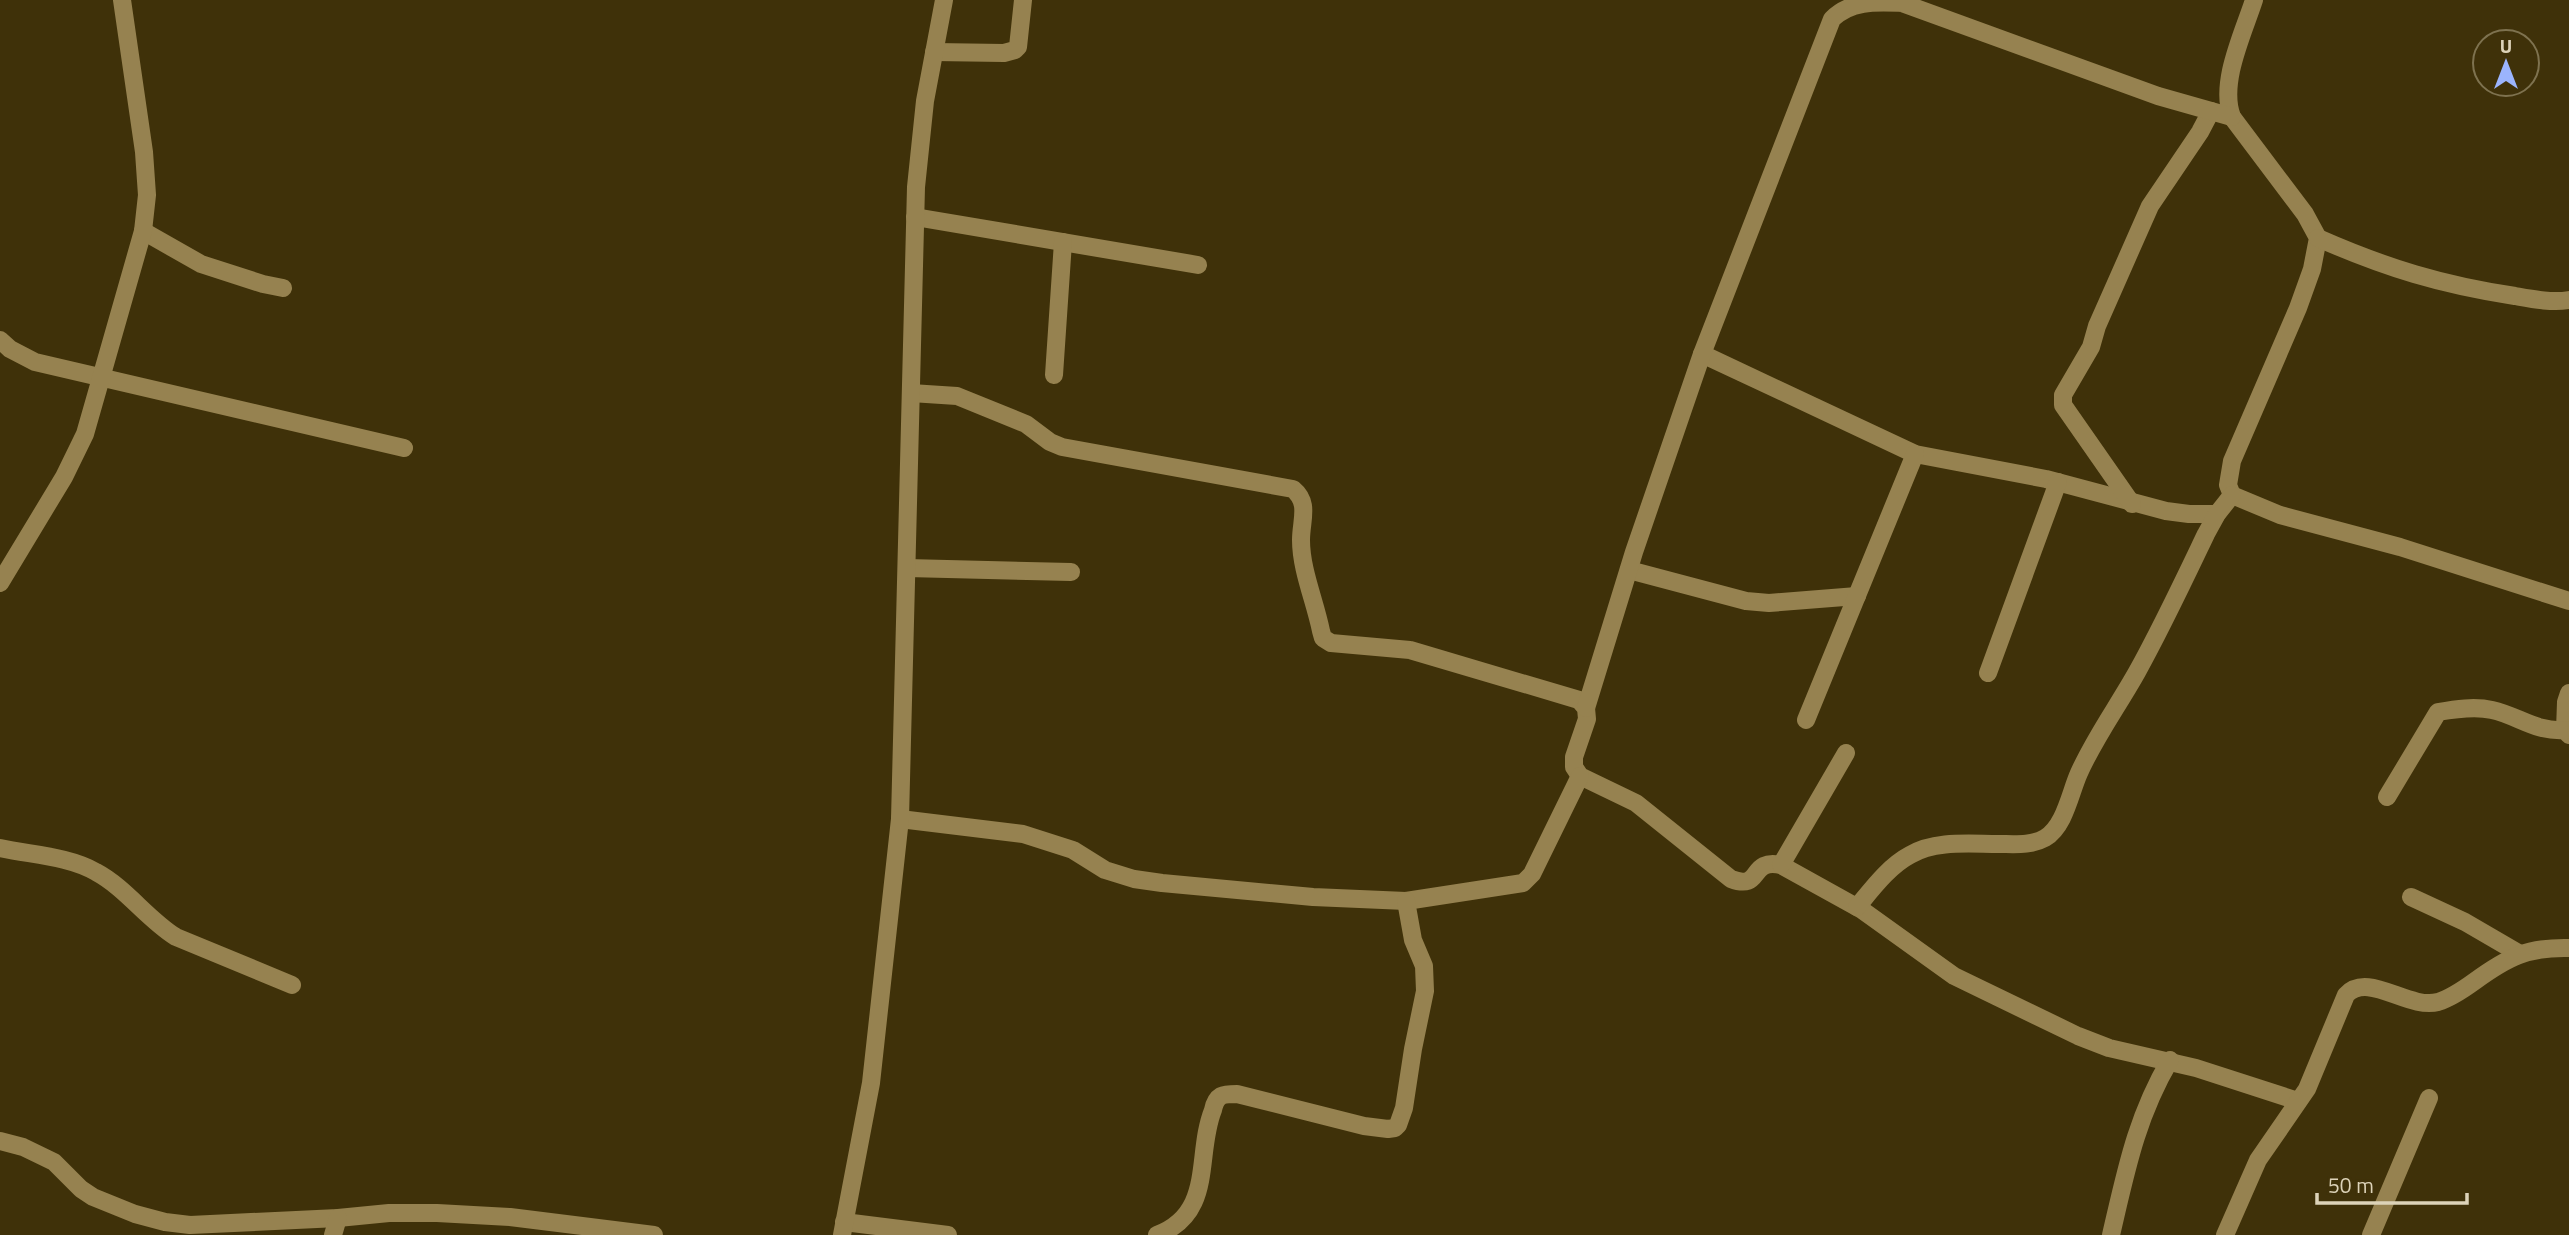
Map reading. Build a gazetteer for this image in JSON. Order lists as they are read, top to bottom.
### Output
{
  "scale_bar": "50 m",
  "north": "top"
}
